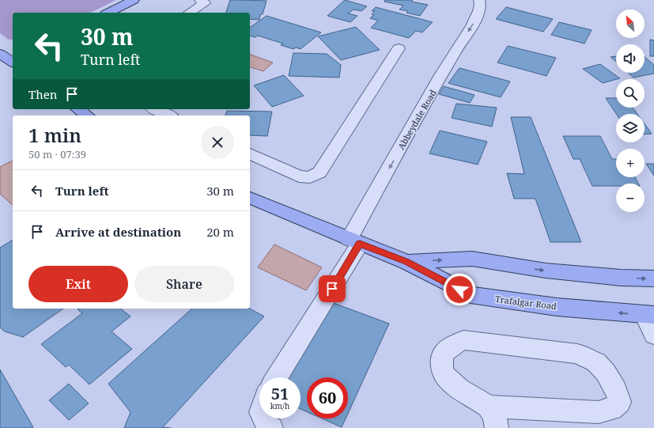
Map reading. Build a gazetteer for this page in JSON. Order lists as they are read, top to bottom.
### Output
{
  "streets": {
    "main road": ["Trafalgar Road"],
    "street": ["Abbeydale Road"]
  },
  "crossings": [
    ["Abbeydale Road", "Trafalgar Road"]
  ],
  "one_way": ["Abbeydale Road"],
  "north": "top left",
  "page": {
    "map_buttons": ["+", "−"],
    "turn": ["30 m", "Turn left"],
    "then": "Then",
    "heading": ["1 min", "50 m · 07:39"],
    "list": [
      {
        "name": "Turn left",
        "value": "30 m"
      },
      {
        "name": "Arrive at destination",
        "value": "20 m"
      }
    ],
    "buttons": ["Exit", "Share"],
    "speed": "51 km/h",
    "limit": "60"
  }
}
